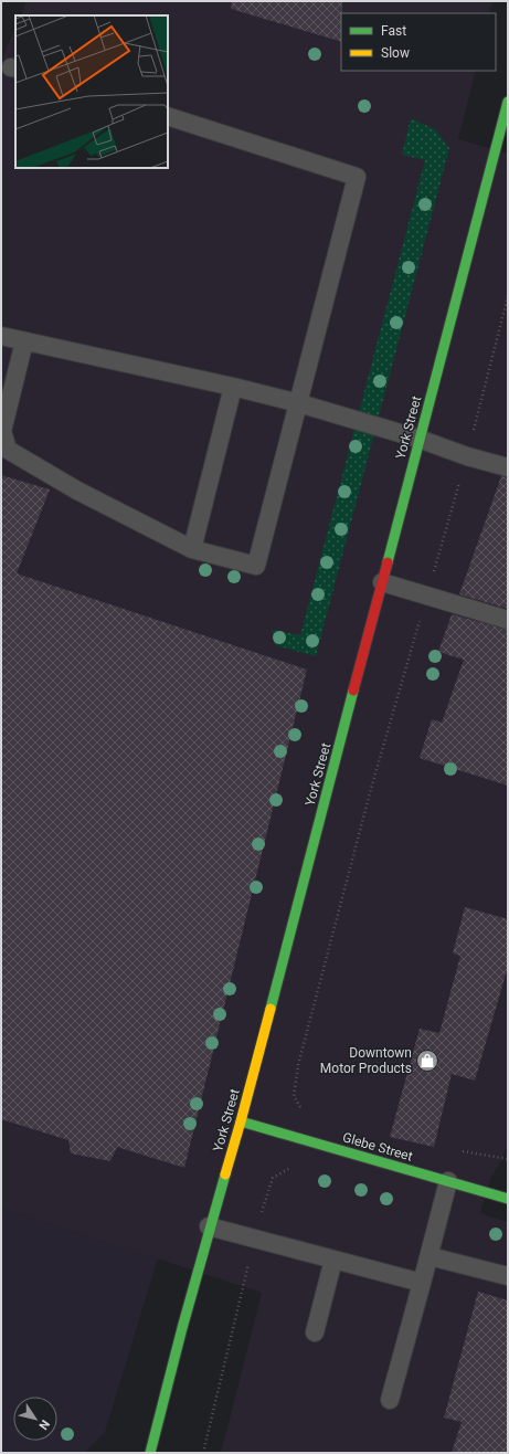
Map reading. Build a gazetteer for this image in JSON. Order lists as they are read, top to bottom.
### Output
{
  "streets": {
    "main road": ["York Street", "Glebe Street"]
  },
  "crossings": [
    ["York Street", "Glebe Street"]
  ],
  "places": {
    "shop": ["Downtown Motor Products"]
  },
  "legend": ["Fast", "Slow"],
  "north": "bottom right"
}
